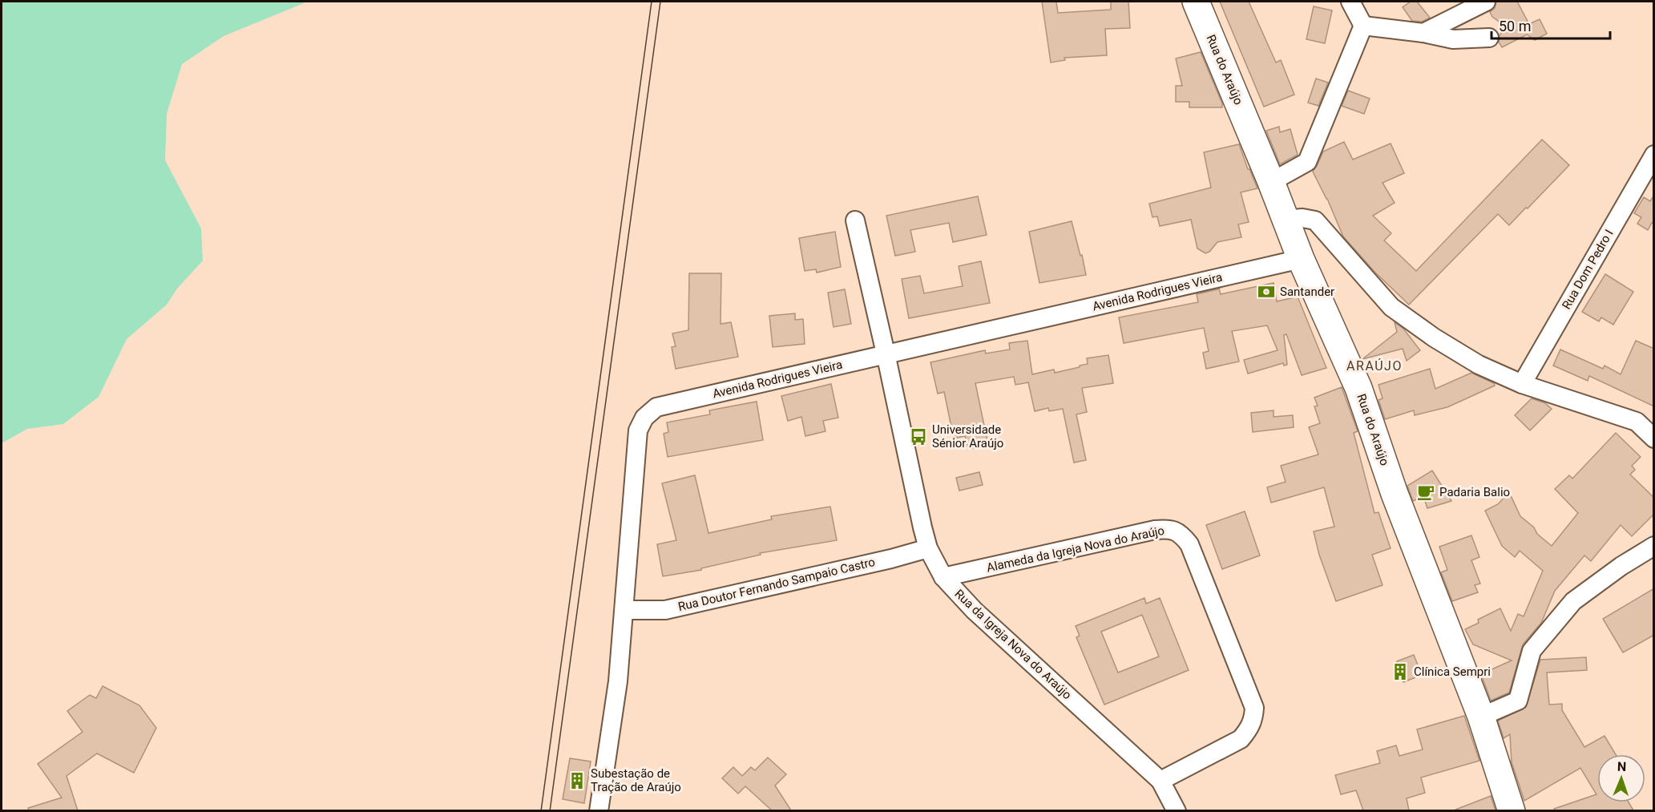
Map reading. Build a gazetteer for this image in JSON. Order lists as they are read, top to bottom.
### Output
{
  "streets": {
    "main road": ["Rua do Araújo"],
    "street": [
      "Rua Dom Pedro I",
      "Avenida Rodrigues Vieira",
      "Alameda da Igreja Nova do Araújo",
      "Rua Doutor Fernando Sampaio Castro",
      "Rua da Igreja Nova do Araújo"
    ]
  },
  "crossings": [
    ["Rua do Araújo", "Avenida Rodrigues Vieira"],
    ["Avenida Rodrigues Vieira", "Rua Doutor Fernando Sampaio Castro"],
    ["Avenida Rodrigues Vieira", "Rua da Igreja Nova do Araújo"],
    ["Alameda da Igreja Nova do Araújo", "Rua da Igreja Nova do Araújo"],
    ["Rua Doutor Fernando Sampaio Castro", "Rua da Igreja Nova do Araújo"]
  ],
  "districts": ["ARAÚJO"],
  "places": {
    "bank": ["Santander"],
    "bus stop": ["Universidade Sénior Araújo"],
    "cafe": ["Padaria Balio"],
    "building": ["Clínica Sempri", "Subestação de Tração de Araújo"]
  },
  "scale_bar": "50 m",
  "north": "top"
}
